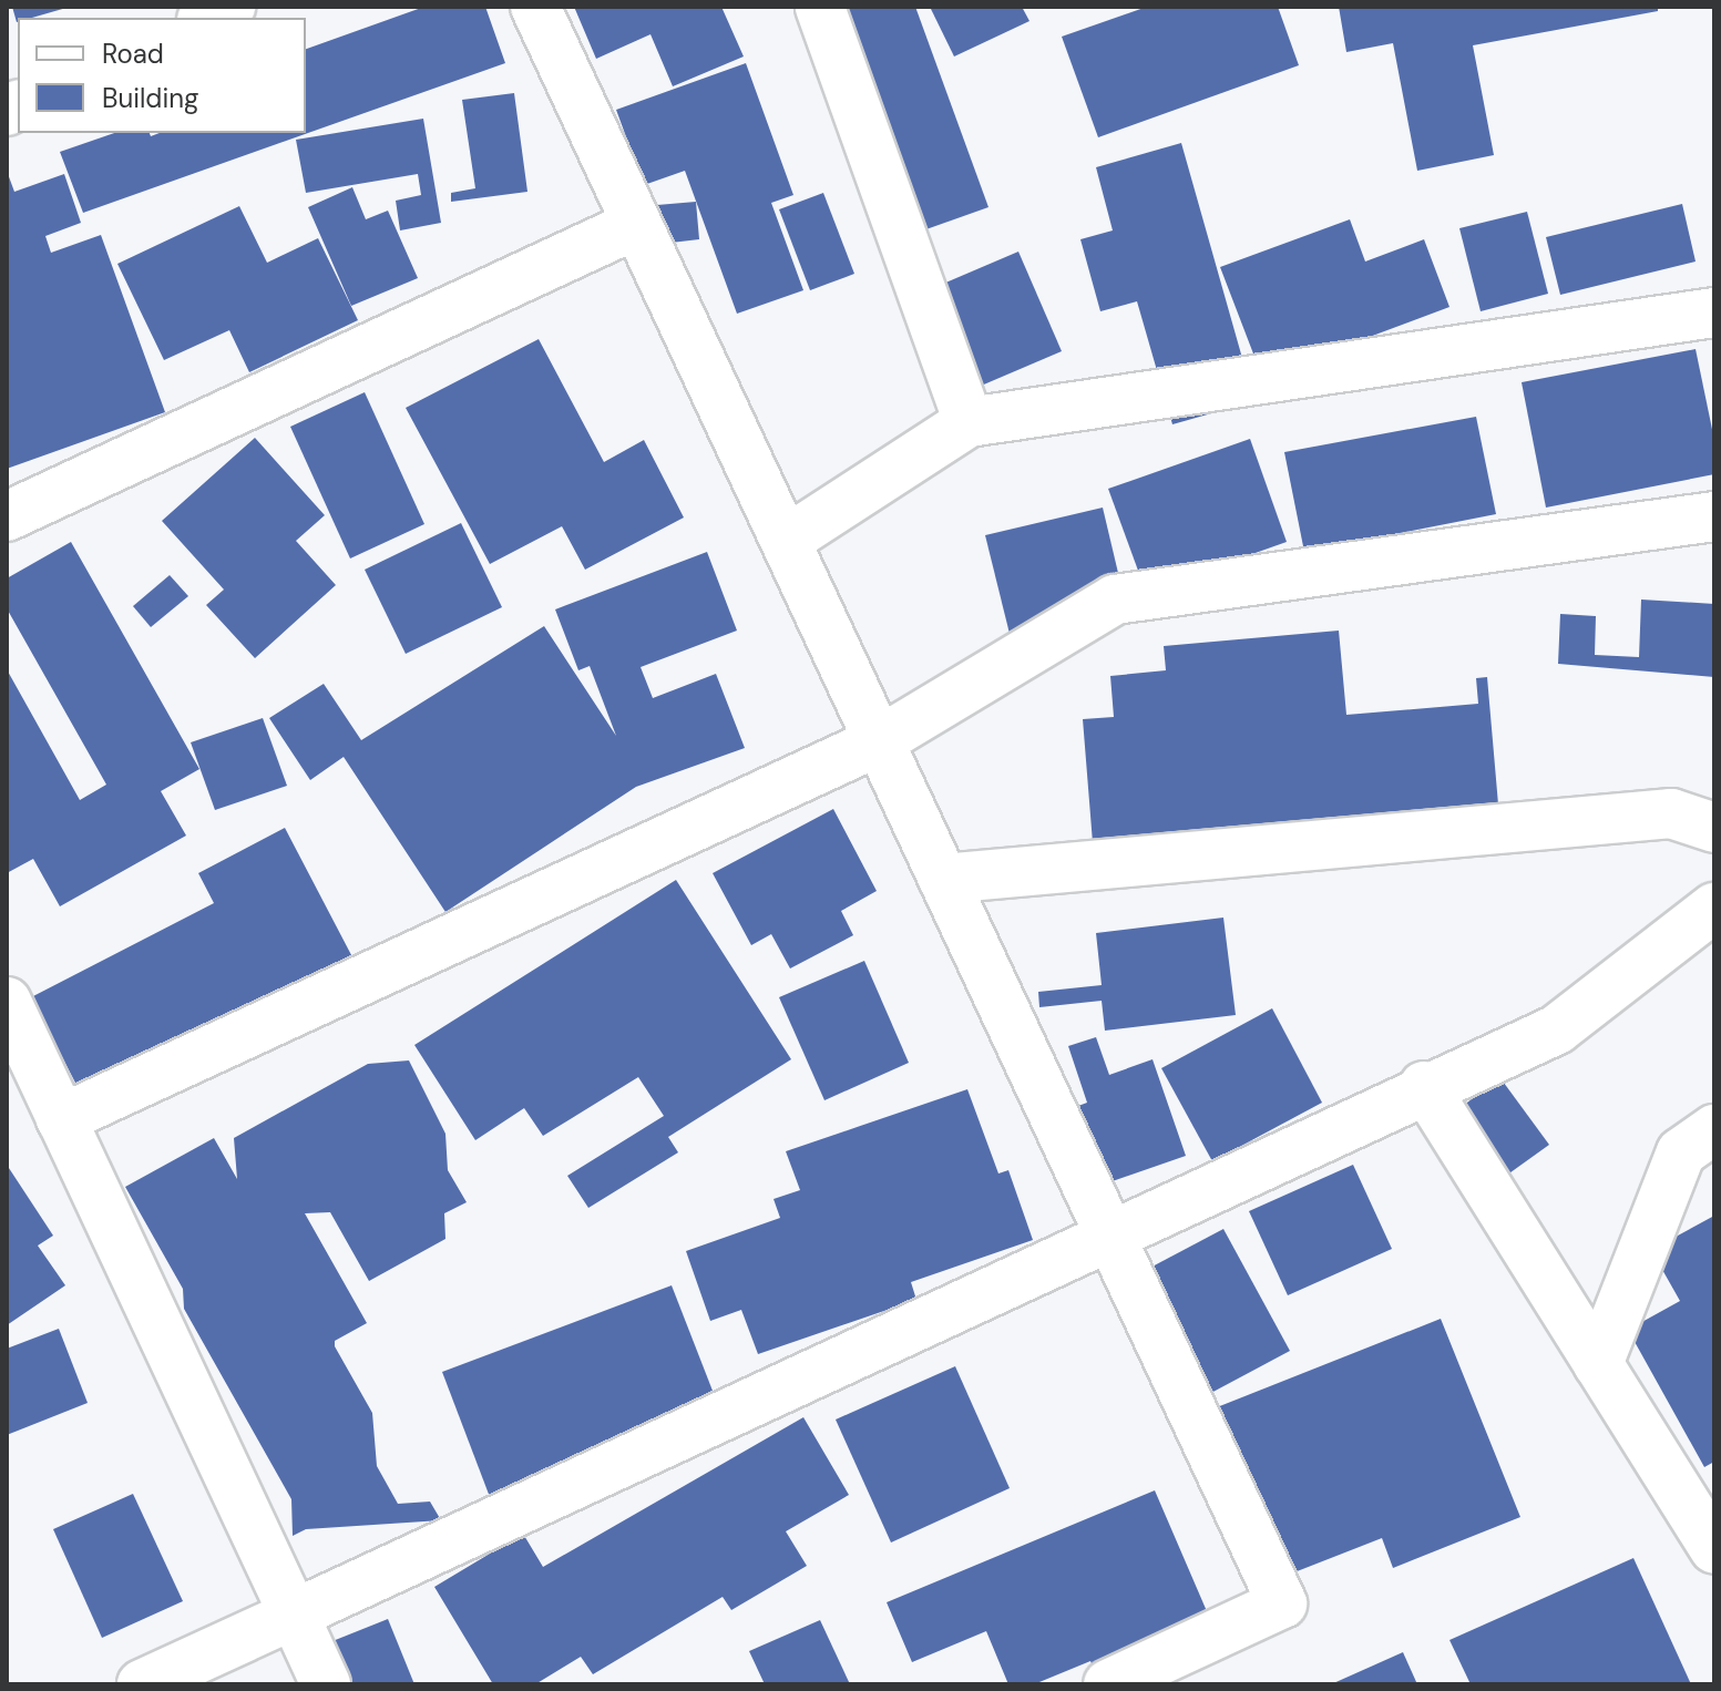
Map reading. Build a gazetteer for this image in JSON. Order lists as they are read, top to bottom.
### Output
{
  "legend": ["Road", "Building"]
}
